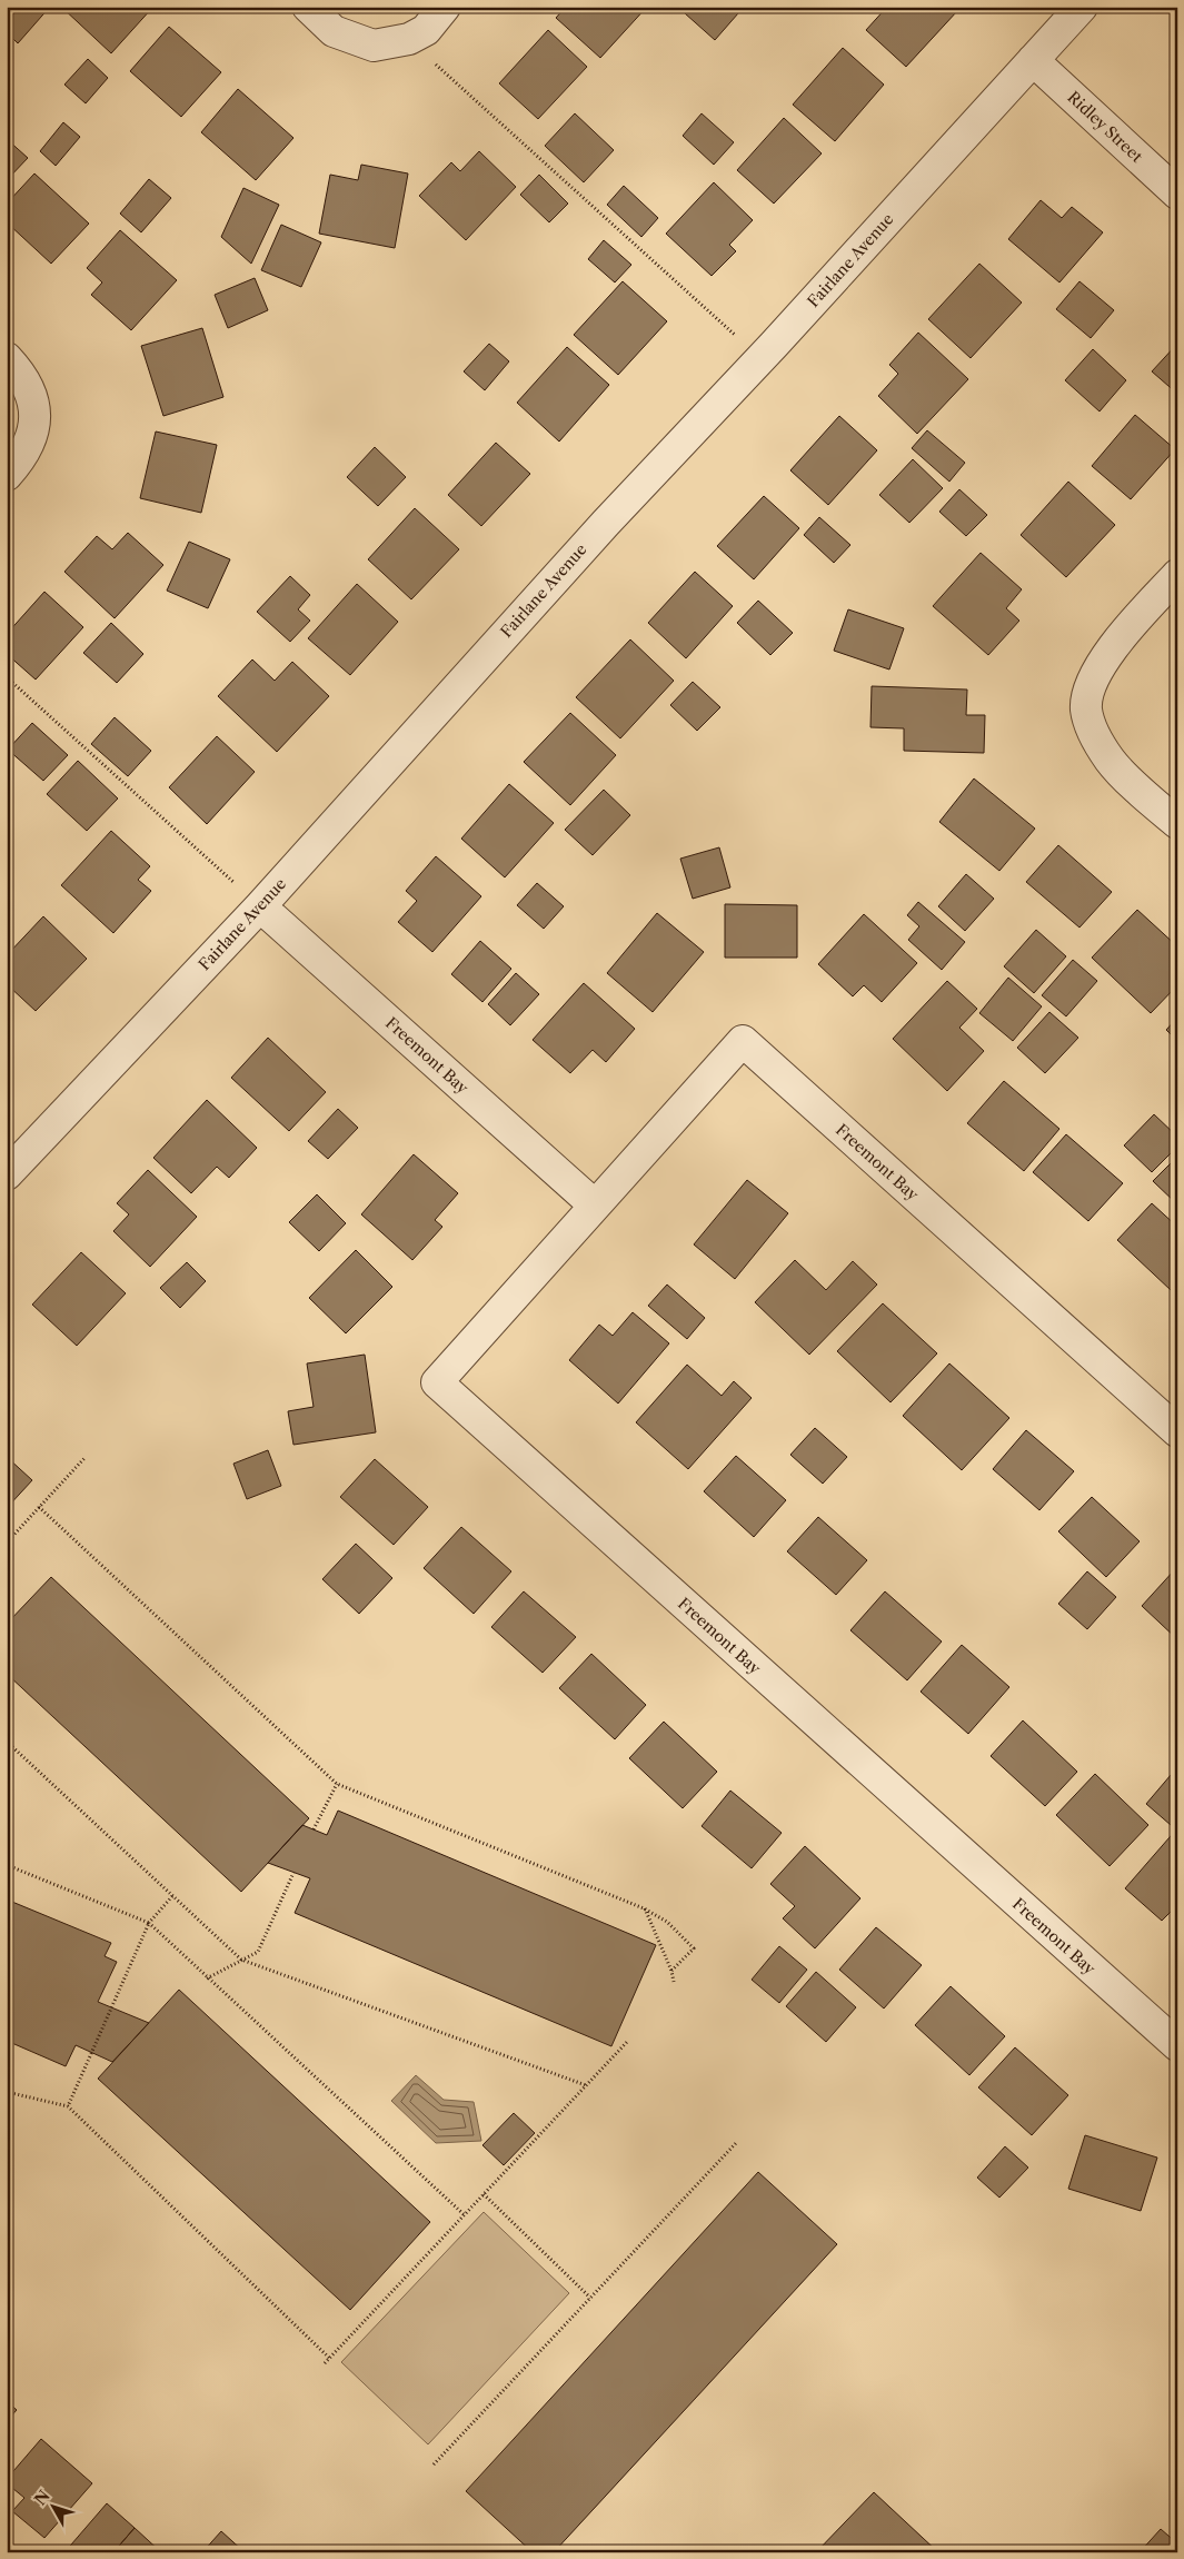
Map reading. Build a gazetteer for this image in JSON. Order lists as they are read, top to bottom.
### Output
{
  "streets": {
    "street": ["Ridley Street", "Fairlane Avenue", "Freemont Bay"]
  },
  "crossings": [
    ["Ridley Street", "Fairlane Avenue"],
    ["Fairlane Avenue", "Freemont Bay"]
  ],
  "north": "top left"
}
